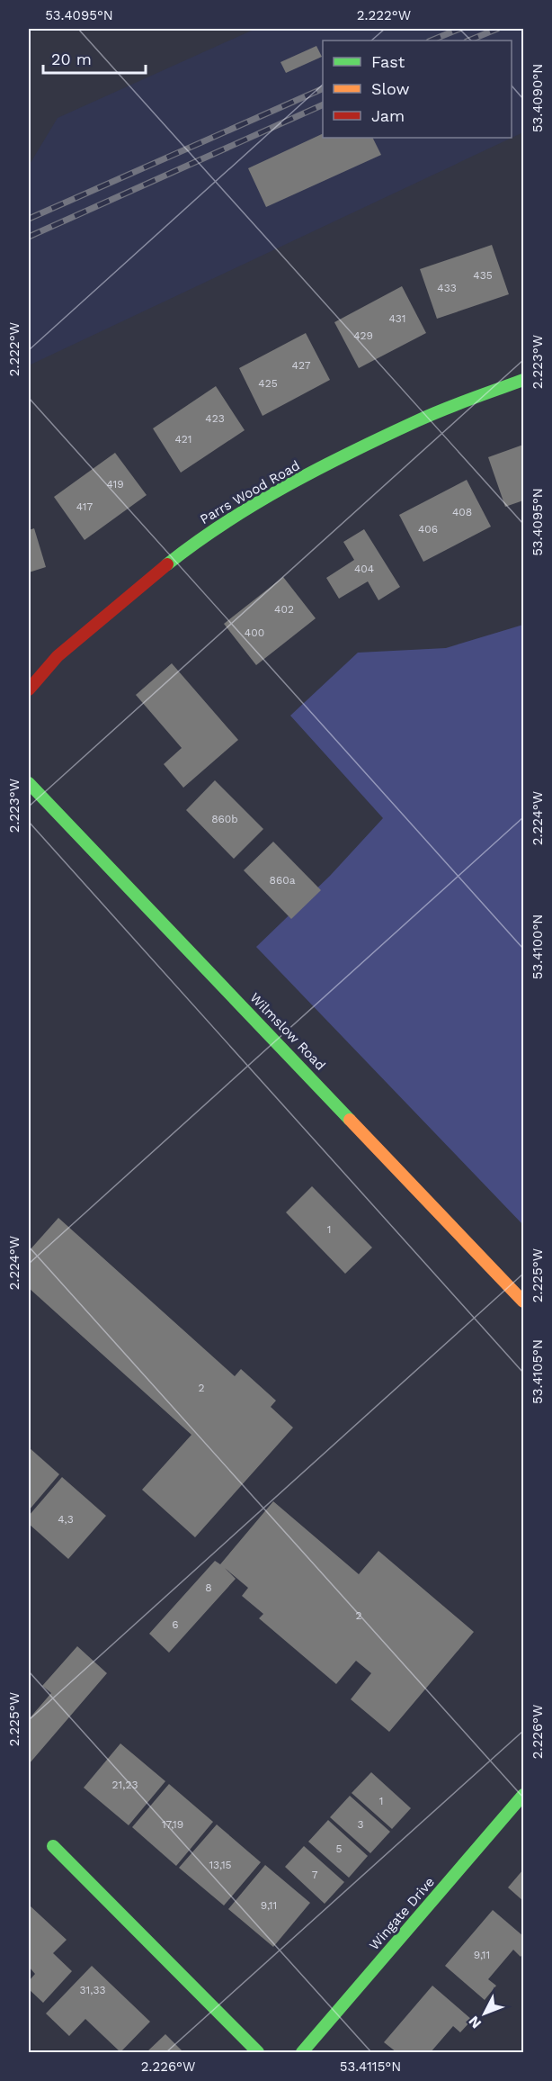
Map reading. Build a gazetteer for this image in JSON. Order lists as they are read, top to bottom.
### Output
{
  "streets": {
    "street": ["Parrs Wood Road", "Wilmslow Road", "Wingate Drive"]
  },
  "house_numbers": [
    "435",
    "433",
    "431",
    "429",
    "427",
    "425",
    "423",
    "421",
    "419",
    "417",
    "408",
    "406",
    "404",
    "402",
    "400",
    "860b",
    "860a",
    "1",
    "2",
    "4,3",
    "8",
    "2",
    "6",
    "21,23",
    "1",
    "17,19",
    "3",
    "5",
    "13,15",
    "7",
    "9,11",
    "9,11",
    "31,33"
  ],
  "legend": ["Fast", "Slow", "Jam"],
  "scale_bar": "20 m",
  "north": "bottom left",
  "coordinates": [
    "53.4095°N",
    "2.222°W",
    "53.4090°N",
    "2.223°W",
    "2.224°W",
    "53.4100°N",
    "2.225°W",
    "53.4105°N",
    "2.226°W",
    "53.4115°N"
  ]
}
